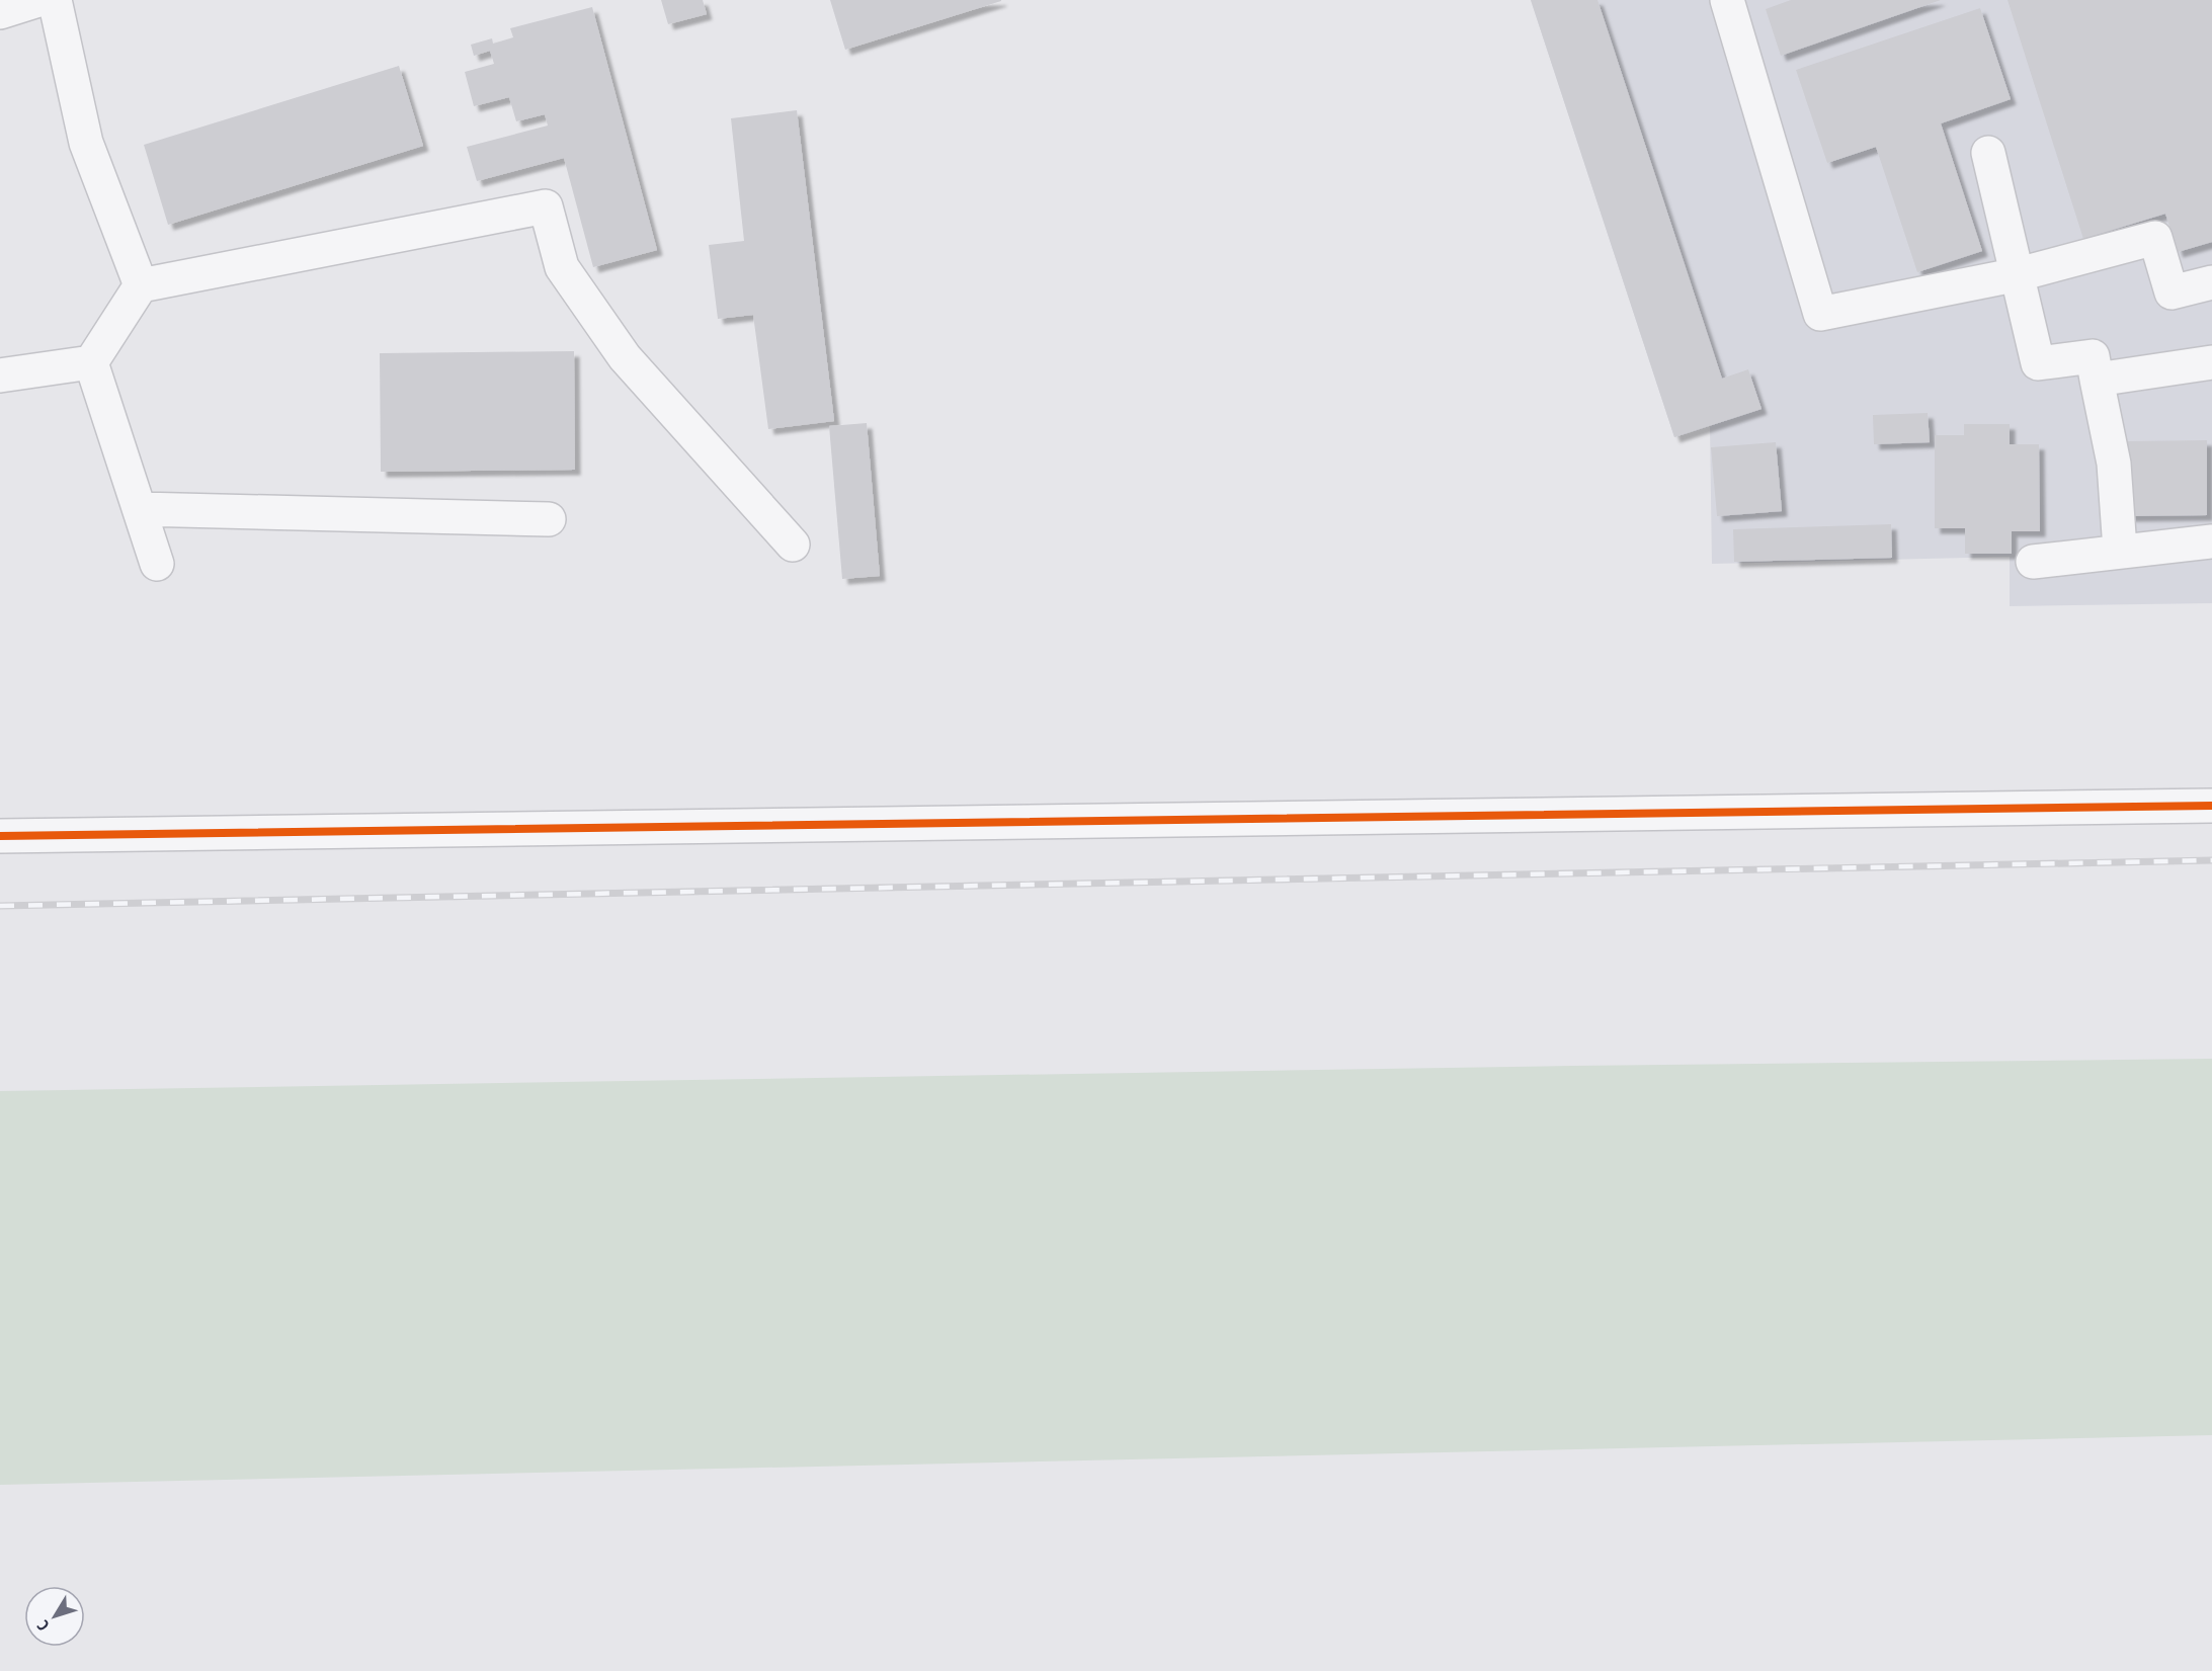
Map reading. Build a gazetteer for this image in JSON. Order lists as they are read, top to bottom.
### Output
{
  "north": "bottom left"
}
